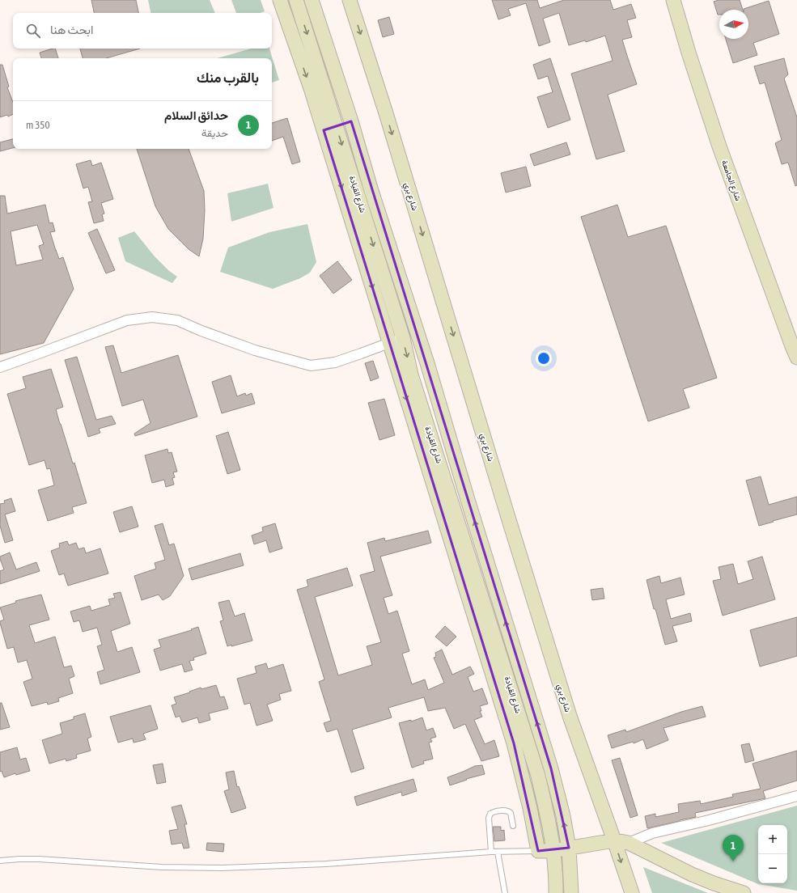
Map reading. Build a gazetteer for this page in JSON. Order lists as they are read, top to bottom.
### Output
{
  "streets": {
    "main road": ["شارع الجامعة", "شارع القيادة", "شارع بري"]
  },
  "one_way": ["شارع بري"],
  "north": "right",
  "page": {
    "search": "ابحث هنا",
    "heading": "بالقرب منك",
    "list": [
      {
        "mark": "1",
        "name": "حدائق السلام",
        "note": "حديقة",
        "value": "350 m"
      }
    ],
    "map_buttons": ["+", "−"],
    "pins": "1"
  }
}
